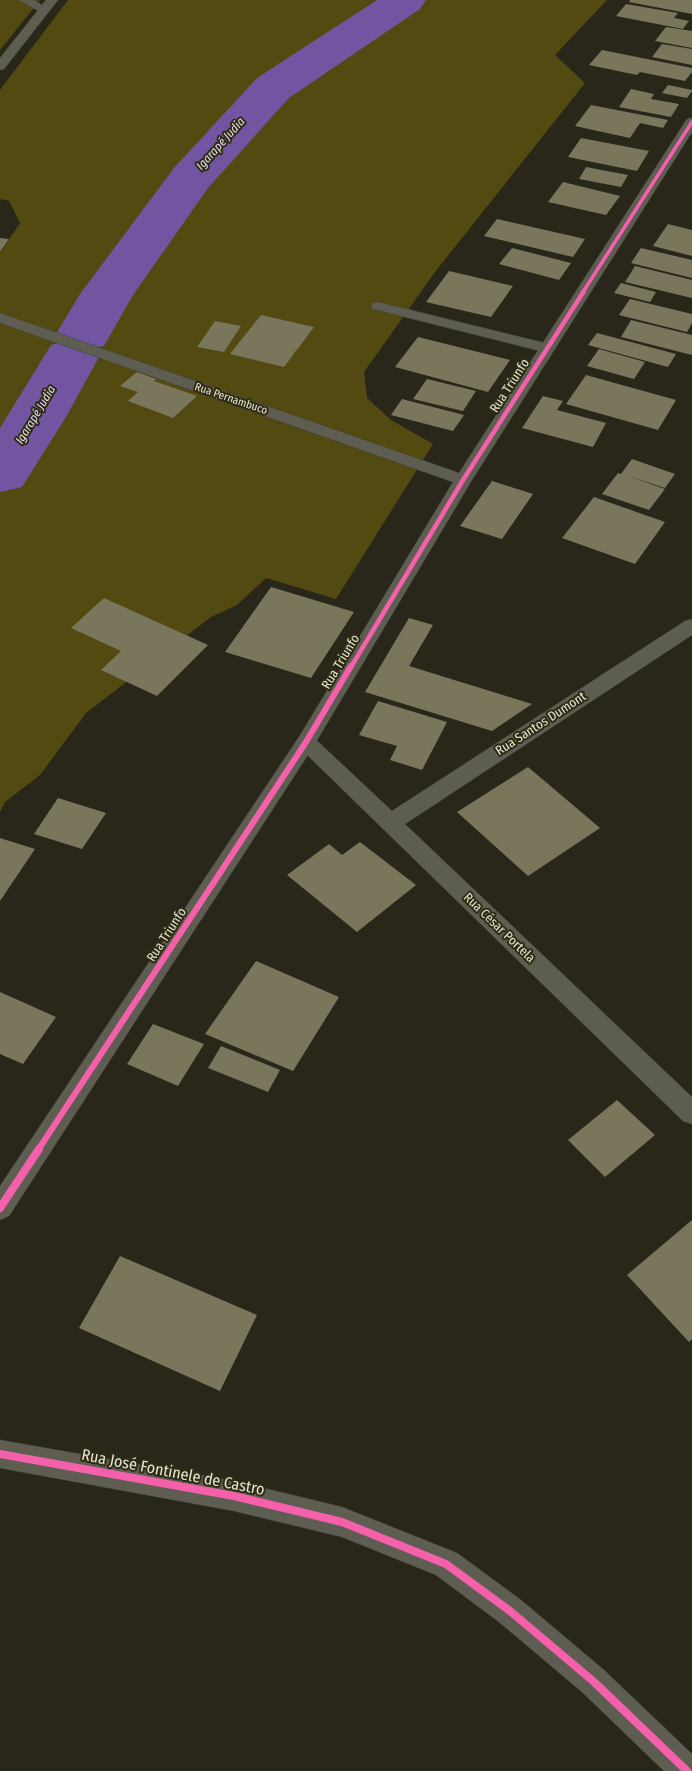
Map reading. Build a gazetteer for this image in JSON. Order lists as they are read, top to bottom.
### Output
{
  "streets": {
    "street": [
      "Rua Triunfo",
      "Rua Pernambuco",
      "Rua Santos Dumont",
      "Rua César Portela",
      "Rua José Fontinele de Castro"
    ]
  },
  "crossings": [
    ["Rua Triunfo", "Rua Pernambuco"],
    ["Rua Triunfo", "Rua César Portela"],
    ["Rua Santos Dumont", "Rua César Portela"]
  ],
  "water": ["Igarapé Judia"]
}
